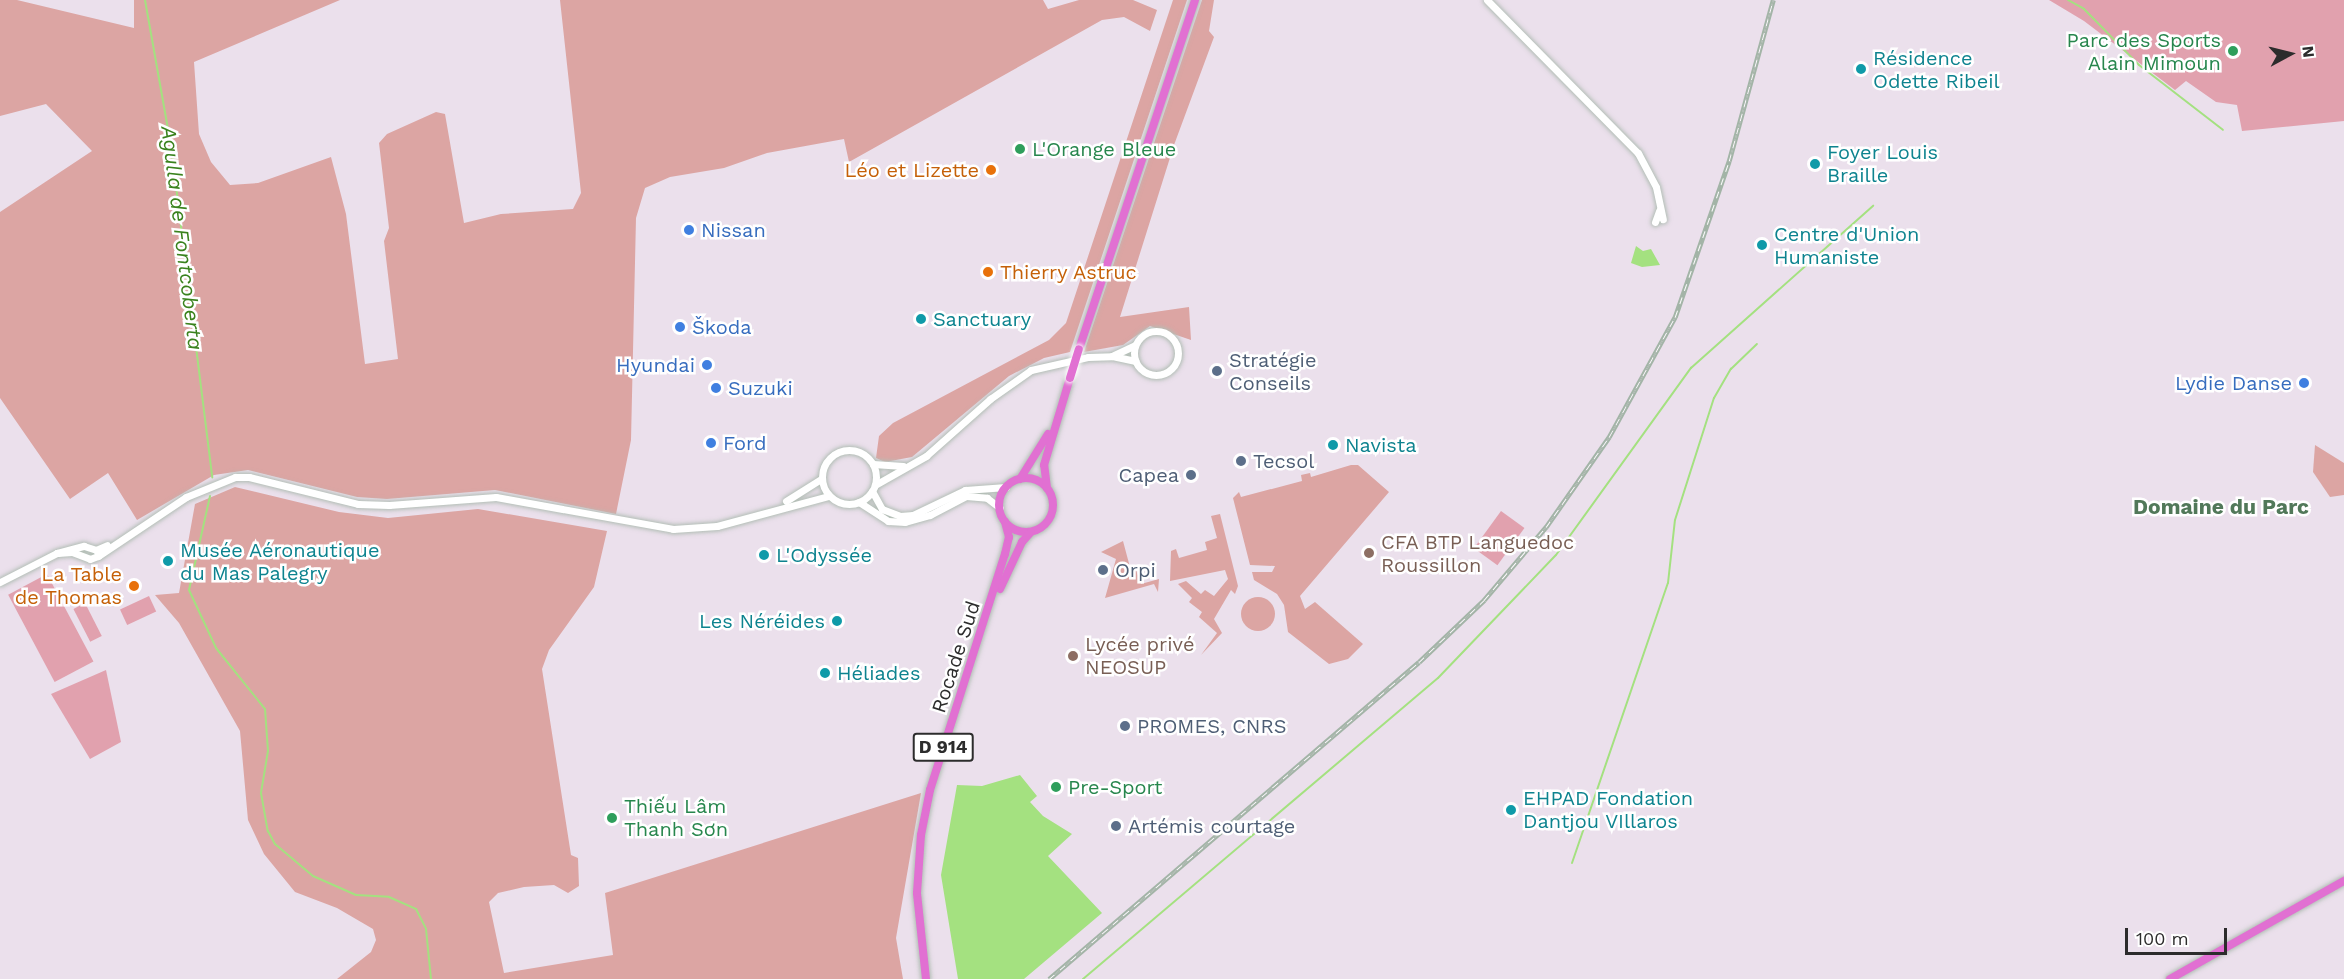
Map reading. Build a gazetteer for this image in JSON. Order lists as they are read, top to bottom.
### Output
{
  "streets": {
    "main road": ["Rocade Sud", "D 914"]
  },
  "districts": ["Domaine du Parc"],
  "water": ["Agulla de Fontcoberta"],
  "places": [
    "Parc des Sports Alain Mimoun",
    "Résidence Odette Ribeil",
    "L'Orange Bleue",
    "Foyer Louis Braille",
    "Léo et Lizette",
    "Nissan",
    "Centre d'Union Humaniste",
    "Thierry Astruc",
    "Sanctuary",
    "Škoda",
    "Hyundai",
    "Stratégie Conseils",
    "Lydie Danse",
    "Suzuki",
    "Ford",
    "Navista",
    "Tecsol",
    "Capea",
    "CFA BTP Languedoc Roussillon",
    "L'Odyssée",
    "Musée Aéronautique du Mas Palegry",
    "Orpi",
    "La Table de Thomas",
    "Les Néréides",
    "Lycée privé NEOSUP",
    "Héliades",
    "PROMES, CNRS",
    "Pre-Sport",
    "EHPAD Fondation Dantjou VIllaros",
    "Thiếu Lâm Thanh Sơn",
    "Artémis courtage"
  ],
  "scale_bar": "100 m",
  "north": "right"
}
